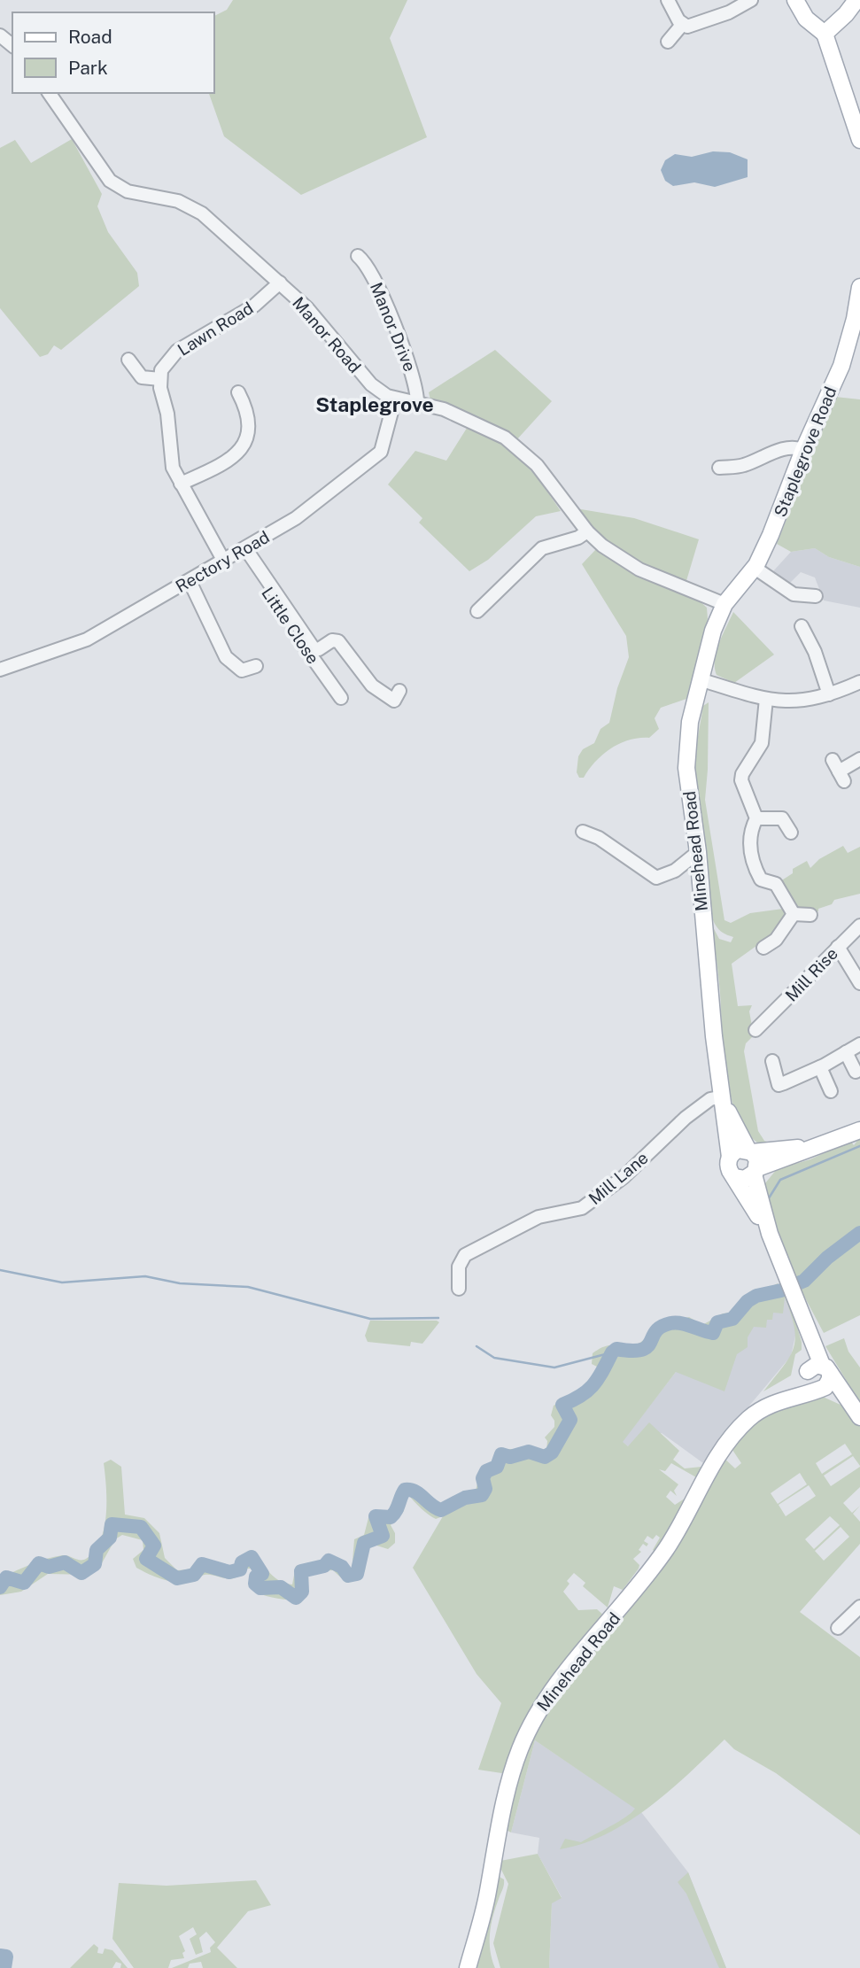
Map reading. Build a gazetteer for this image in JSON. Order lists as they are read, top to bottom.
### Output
{
  "streets": {
    "main road": ["Staplegrove Road", "Minehead Road"],
    "street": [
      "Manor Drive",
      "Lawn Road",
      "Manor Road",
      "Rectory Road",
      "Little Close",
      "Mill Rise",
      "Mill Lane"
    ]
  },
  "crossings": [
    ["Manor Drive", "Manor Road"],
    ["Lawn Road", "Manor Road"],
    ["Manor Road", "Staplegrove Road"],
    ["Manor Road", "Rectory Road"],
    ["Manor Road", "Minehead Road"],
    ["Staplegrove Road", "Minehead Road"],
    ["Rectory Road", "Little Close"],
    ["Minehead Road", "Mill Lane"]
  ],
  "districts": ["Staplegrove"],
  "legend": ["Road", "Park"]
}
